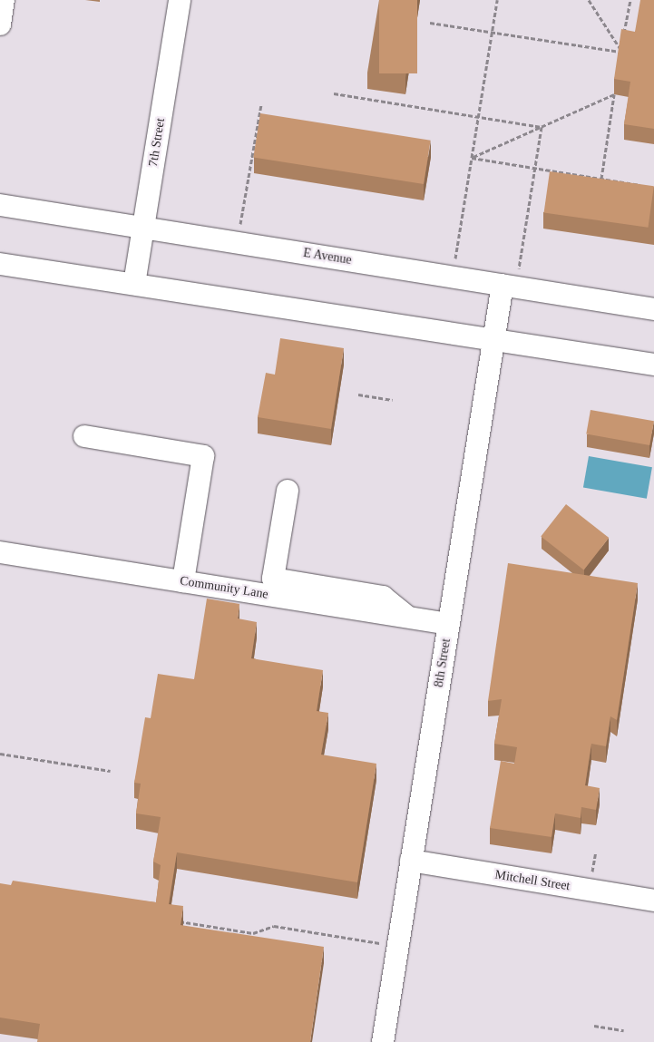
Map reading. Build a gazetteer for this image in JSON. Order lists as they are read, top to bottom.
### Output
{
  "streets": {
    "lane": [
      "7th Street",
      "E Avenue",
      "Community Lane",
      "8th Street",
      "Mitchell Street"
    ]
  },
  "crossings": [
    ["7th Street", "E Avenue"],
    ["E Avenue", "8th Street"],
    ["Community Lane", "8th Street"],
    ["8th Street", "Mitchell Street"]
  ]
}
